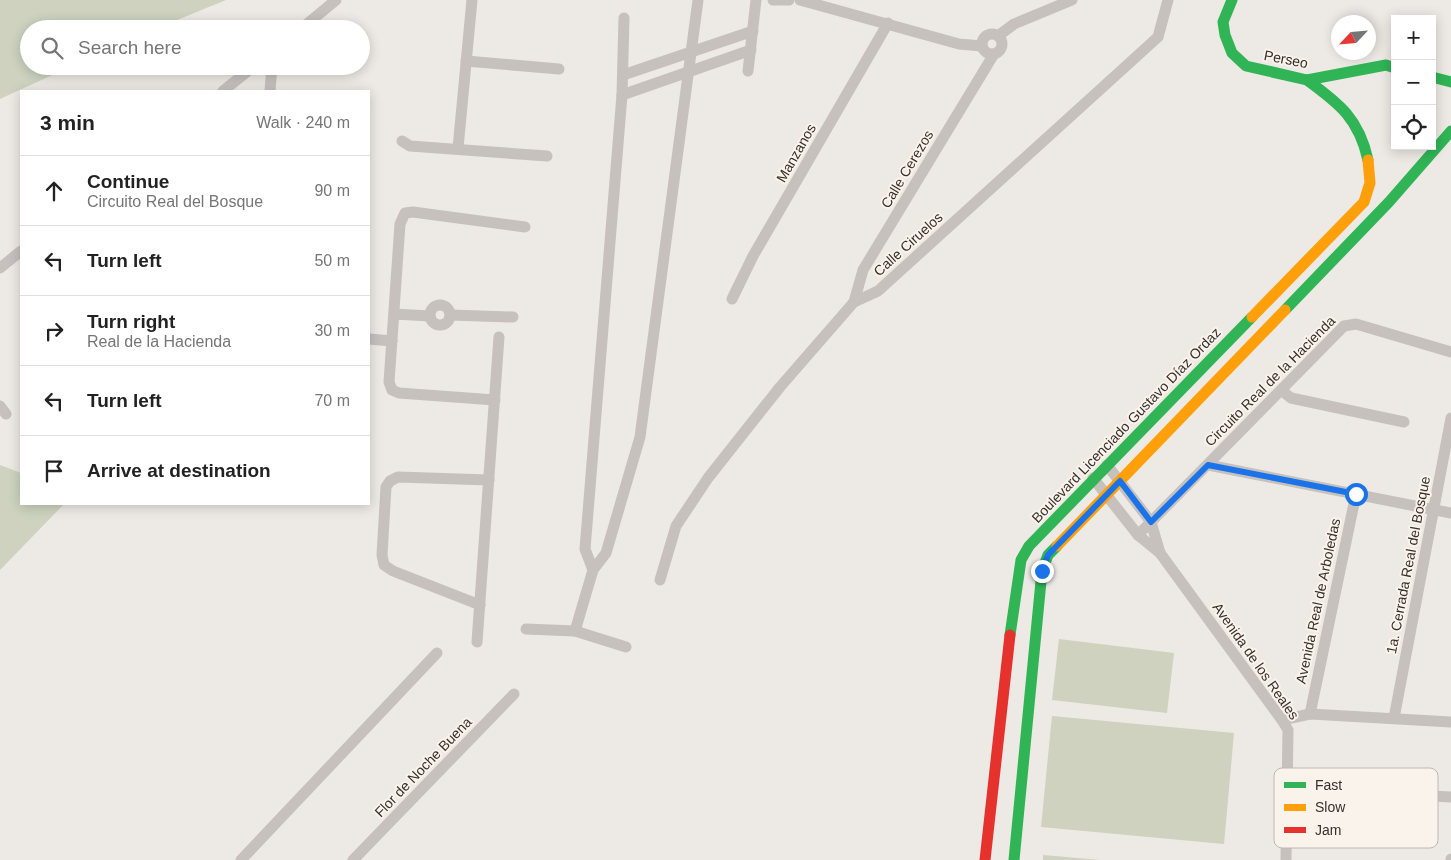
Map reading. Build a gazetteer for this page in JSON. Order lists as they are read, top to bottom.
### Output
{
  "streets": {
    "street": [
      "Perseo",
      "Manzanos",
      "Calle Cerezos",
      "Calle Ciruelos",
      "Circuito Real de la Hacienda",
      "Boulevard Licenciado Gustavo Díaz Ordaz",
      "1a. Cerrada Real del Bosque",
      "Avenida Real de Arboledas",
      "Avenida de los Reales",
      "Flor de Noche Buena"
    ]
  },
  "crossings": [
    ["Perseo", "Boulevard Licenciado Gustavo Díaz Ordaz"],
    ["Calle Cerezos", "Calle Ciruelos"],
    ["Circuito Real de la Hacienda", "Avenida de los Reales"],
    ["Boulevard Licenciado Gustavo Díaz Ordaz", "Avenida de los Reales"]
  ],
  "legend": ["Fast", "Slow", "Jam"],
  "north": "bottom left",
  "page": {
    "map_buttons": ["+", "−"],
    "search": "Search here",
    "heading": ["3 min", "Walk · 240 m"],
    "list": [
      ["Continue", "Circuito Real del Bosque", "90 m"],
      ["Turn left", "50 m"],
      ["Turn right", "Real de la Hacienda", "30 m"],
      ["Turn left", "70 m"],
      "Arrive at destination"
    ]
  }
}
